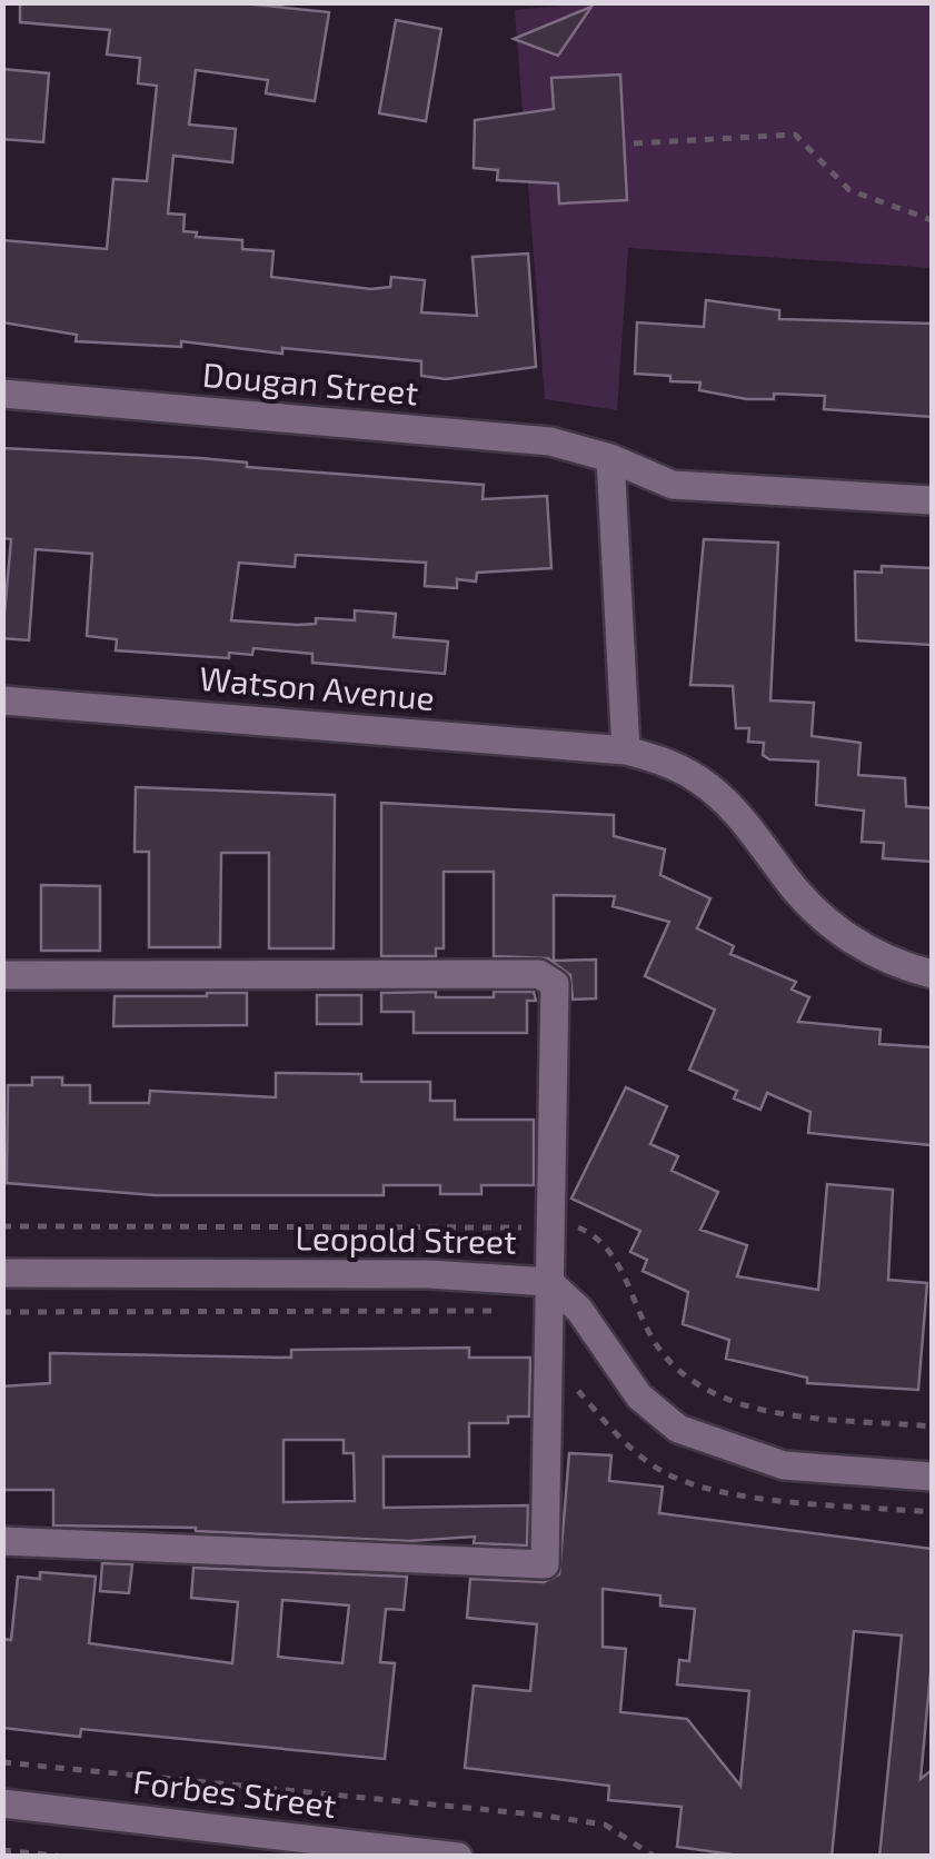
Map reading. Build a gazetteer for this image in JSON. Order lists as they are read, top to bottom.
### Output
{
  "streets": {
    "street": [
      "Dougan Street",
      "Watson Avenue",
      "Leopold Street",
      "Forbes Street"
    ]
  }
}
